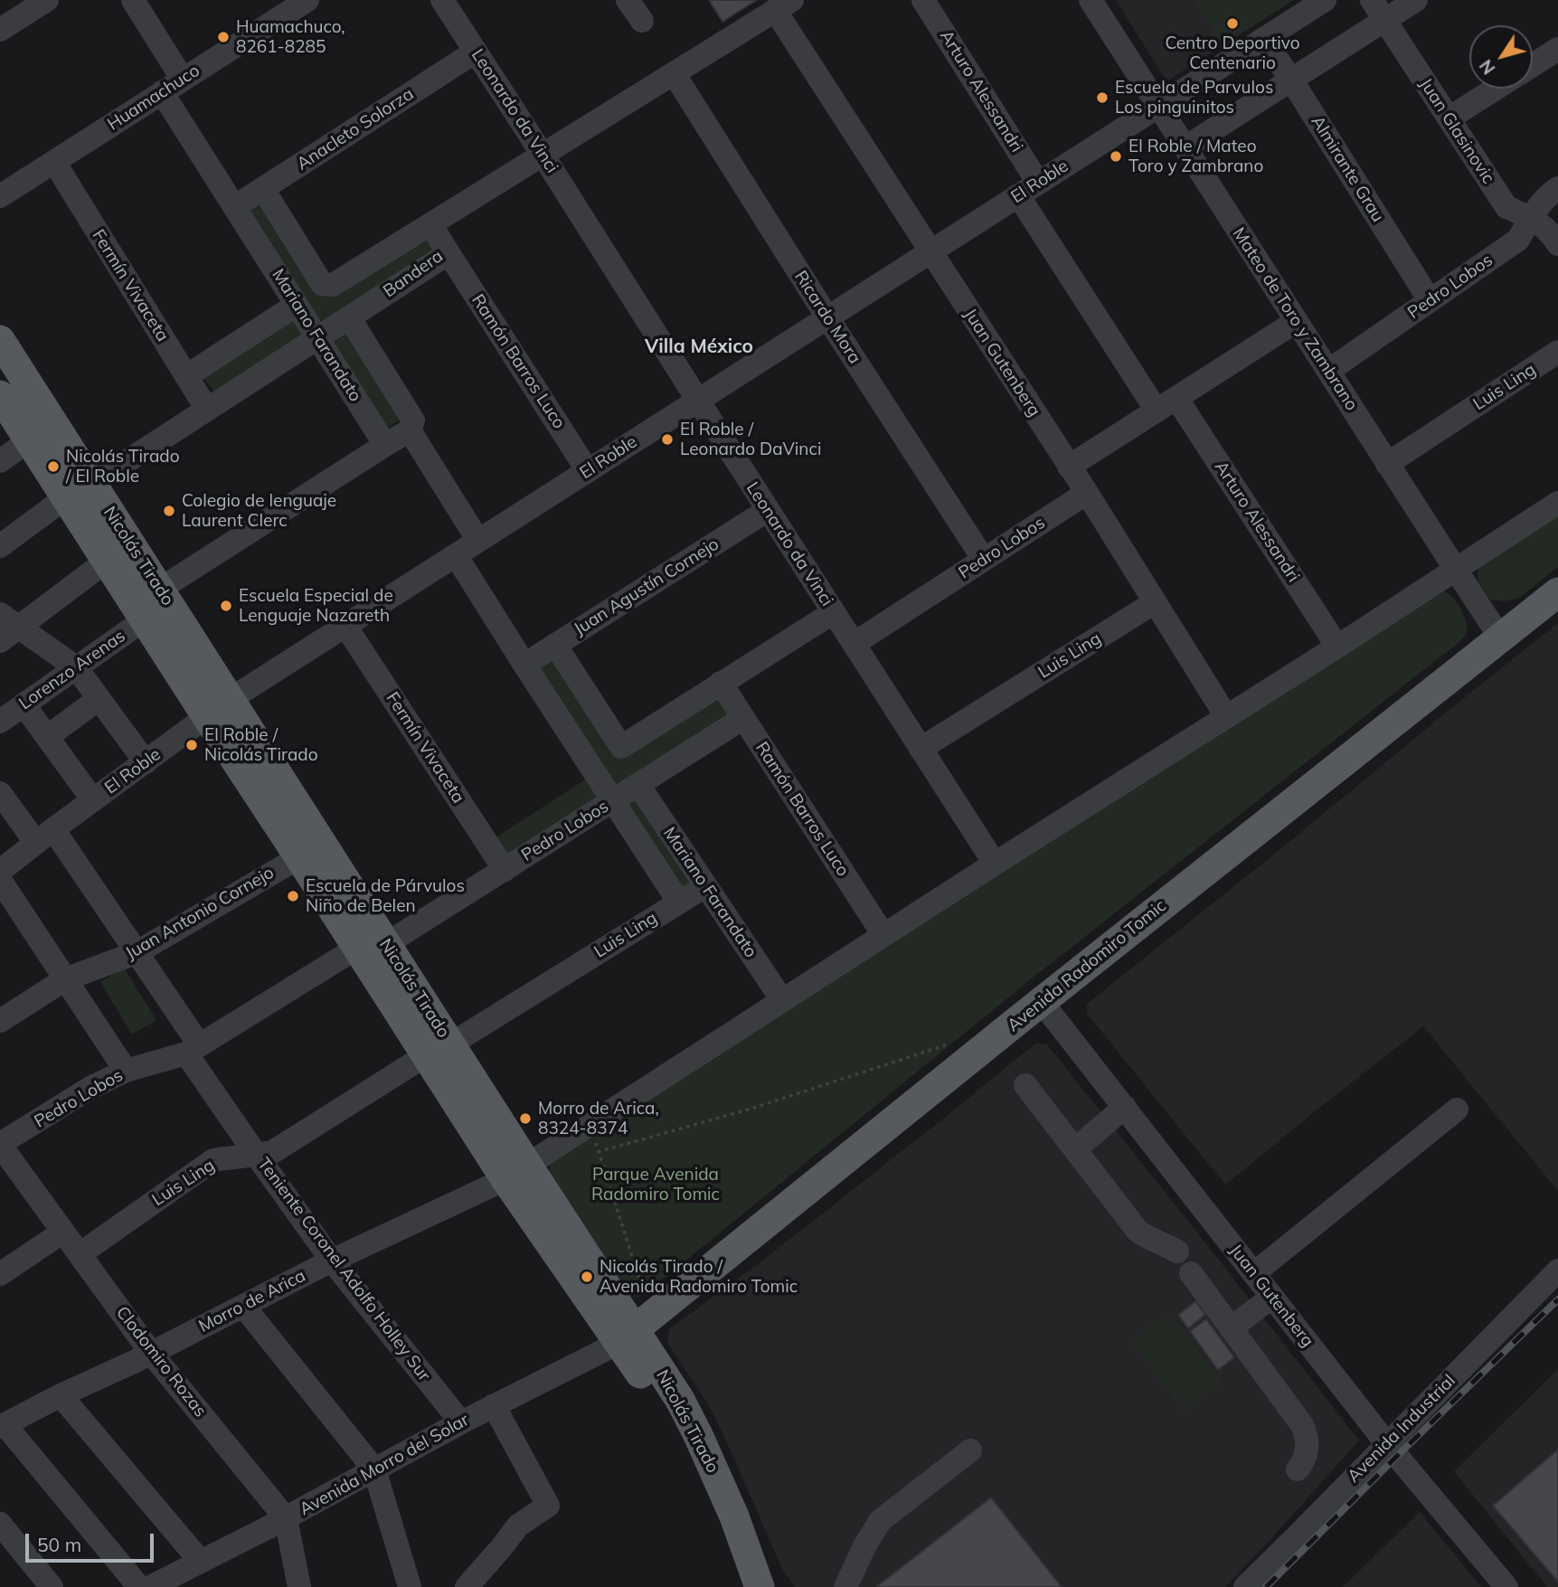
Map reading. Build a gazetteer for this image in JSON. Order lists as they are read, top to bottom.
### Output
{
  "streets": {
    "main road": ["Nicolás Tirado", "Avenida Radomiro Tomic"],
    "street": [
      "Arturo Alessandri",
      "Huamachuco",
      "Leonardo da Vinci",
      "Anacleto Solorza",
      "Juan Glasinovic",
      "Almirante Grau",
      "El Roble",
      "Bandera",
      "Fermín Vivaceta",
      "Pedro Lobos",
      "Ricardo Mora",
      "Mateo de Toro y Zambrano",
      "Mariano Farandato",
      "Ramón Barros Luco",
      "Juan Gutenberg",
      "Luis Ling",
      "Juan Agustín Cornejo",
      "Lorenzo Arenas",
      "Juan Antonio Cornejo",
      "Teniente Coronel Adolfo Holley Sur",
      "Morro de Arica",
      "Clodomiro Rozas",
      "Avenida Industrial",
      "Avenida Morro del Solar"
    ]
  },
  "crossings": [
    ["Arturo Alessandri", "El Roble"],
    ["Huamachuco", "Fermín Vivaceta"],
    ["Huamachuco", "Mariano Farandato"],
    ["Leonardo da Vinci", "Anacleto Solorza"],
    ["Leonardo da Vinci", "El Roble"],
    ["Leonardo da Vinci", "Bandera"],
    ["Leonardo da Vinci", "Pedro Lobos"],
    ["Leonardo da Vinci", "Luis Ling"],
    ["Leonardo da Vinci", "Juan Agustín Cornejo"],
    ["Anacleto Solorza", "Mariano Farandato"],
    ["Juan Glasinovic", "Pedro Lobos"],
    ["Almirante Grau", "El Roble"],
    ["Almirante Grau", "Pedro Lobos"],
    ["El Roble", "Fermín Vivaceta"],
    ["El Roble", "Ricardo Mora"],
    ["El Roble", "Mateo de Toro y Zambrano"],
    ["El Roble", "Mariano Farandato"],
    ["El Roble", "Ramón Barros Luco"],
    ["El Roble", "Juan Gutenberg"],
    ["El Roble", "Nicolás Tirado"],
    ["El Roble", "Teniente Coronel Adolfo Holley Sur"],
    ["Bandera", "Fermín Vivaceta"],
    ["Bandera", "Ricardo Mora"],
    ["Bandera", "Mariano Farandato"],
    ["Bandera", "Ramón Barros Luco"],
    ["Bandera", "Juan Gutenberg"],
    ["Bandera", "Nicolás Tirado"],
    ["Fermín Vivaceta", "Pedro Lobos"],
    ["Pedro Lobos", "Ricardo Mora"],
    ["Pedro Lobos", "Mateo de Toro y Zambrano"],
    ["Pedro Lobos", "Mariano Farandato"],
    ["Pedro Lobos", "Ramón Barros Luco"],
    ["Pedro Lobos", "Juan Gutenberg"],
    ["Pedro Lobos", "Nicolás Tirado"],
    ["Pedro Lobos", "Teniente Coronel Adolfo Holley Sur"],
    ["Pedro Lobos", "Clodomiro Rozas"],
    ["Mateo de Toro y Zambrano", "Luis Ling"],
    ["Mateo de Toro y Zambrano", "Avenida Radomiro Tomic"],
    ["Mariano Farandato", "Luis Ling"],
    ["Mariano Farandato", "Juan Agustín Cornejo"],
    ["Juan Gutenberg", "Luis Ling"],
    ["Juan Gutenberg", "Avenida Radomiro Tomic"],
    ["Juan Gutenberg", "Avenida Industrial"],
    ["Luis Ling", "Nicolás Tirado"],
    ["Luis Ling", "Teniente Coronel Adolfo Holley Sur"],
    ["Luis Ling", "Clodomiro Rozas"],
    ["Nicolás Tirado", "Lorenzo Arenas"],
    ["Nicolás Tirado", "Juan Antonio Cornejo"],
    ["Nicolás Tirado", "Avenida Radomiro Tomic"],
    ["Nicolás Tirado", "Morro de Arica"],
    ["Nicolás Tirado", "Avenida Morro del Solar"],
    ["Juan Antonio Cornejo", "Teniente Coronel Adolfo Holley Sur"],
    ["Avenida Radomiro Tomic", "Avenida Morro del Solar"],
    ["Teniente Coronel Adolfo Holley Sur", "Morro de Arica"],
    ["Teniente Coronel Adolfo Holley Sur", "Avenida Morro del Solar"],
    ["Morro de Arica", "Clodomiro Rozas"],
    ["Clodomiro Rozas", "Avenida Morro del Solar"]
  ],
  "districts": ["Villa México"],
  "parks": ["Parque Avenida Radomiro Tomic"],
  "places": [
    "Centro Deportivo Centenario",
    "Huamachuco, 8261-8285",
    "Escuela de Parvulos Los pinguinitos",
    "El Roble / Mateo Toro y Zambrano",
    "El Roble / Leonardo DaVinci",
    "Nicolás Tirado / El Roble",
    "Colegio de lenguaje Laurent Clerc",
    "Escuela Especial de Lenguaje Nazareth",
    "El Roble / Nicolás Tirado",
    "Escuela de Párvulos Niño de Belen",
    "Morro de Arica, 8324-8374",
    "Nicolás Tirado / Avenida Radomiro Tomic"
  ],
  "scale_bar": "50 m",
  "north": "bottom left"
}
